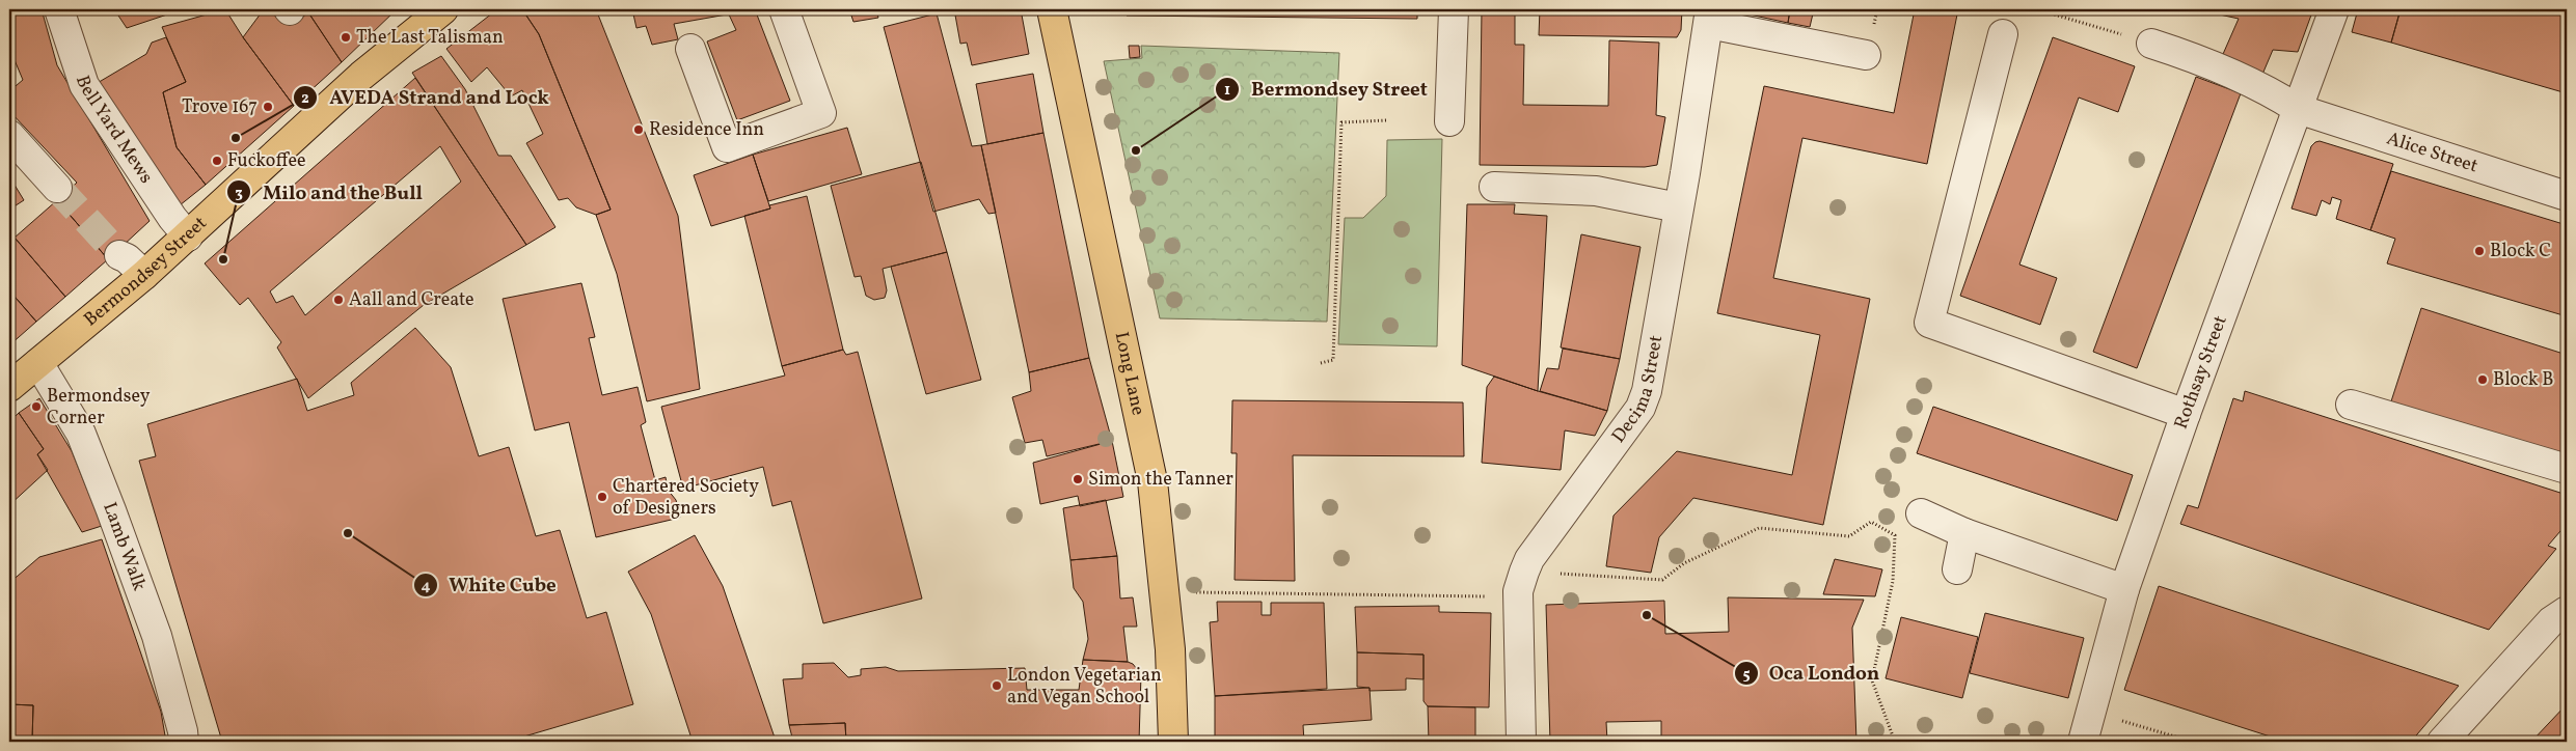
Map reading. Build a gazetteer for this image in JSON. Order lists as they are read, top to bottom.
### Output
{
  "streets": {
    "main road": ["Bermondsey Street", "Long Lane"],
    "street": [
      "Bell Yard Mews",
      "Alice Street",
      "Rothsay Street",
      "Decima Street",
      "Lamb Walk"
    ]
  },
  "crossings": [
    ["Bell Yard Mews", "Bermondsey Street"],
    ["Alice Street", "Rothsay Street"],
    ["Bermondsey Street", "Lamb Walk"]
  ],
  "places": [
    "The Last Talisman",
    "Trove 167",
    "Residence Inn",
    "AVEDA Strand and Lock",
    "Bermondsey Street",
    "Fuckoffee",
    "Block C",
    "Milo and the Bull",
    "Aall and Create",
    "Block B",
    "Bermondsey Corner",
    "Simon the Tanner",
    "Chartered Society of Designers",
    "White Cube",
    "Oca London",
    "London Vegetarian and Vegan School"
  ]
}
